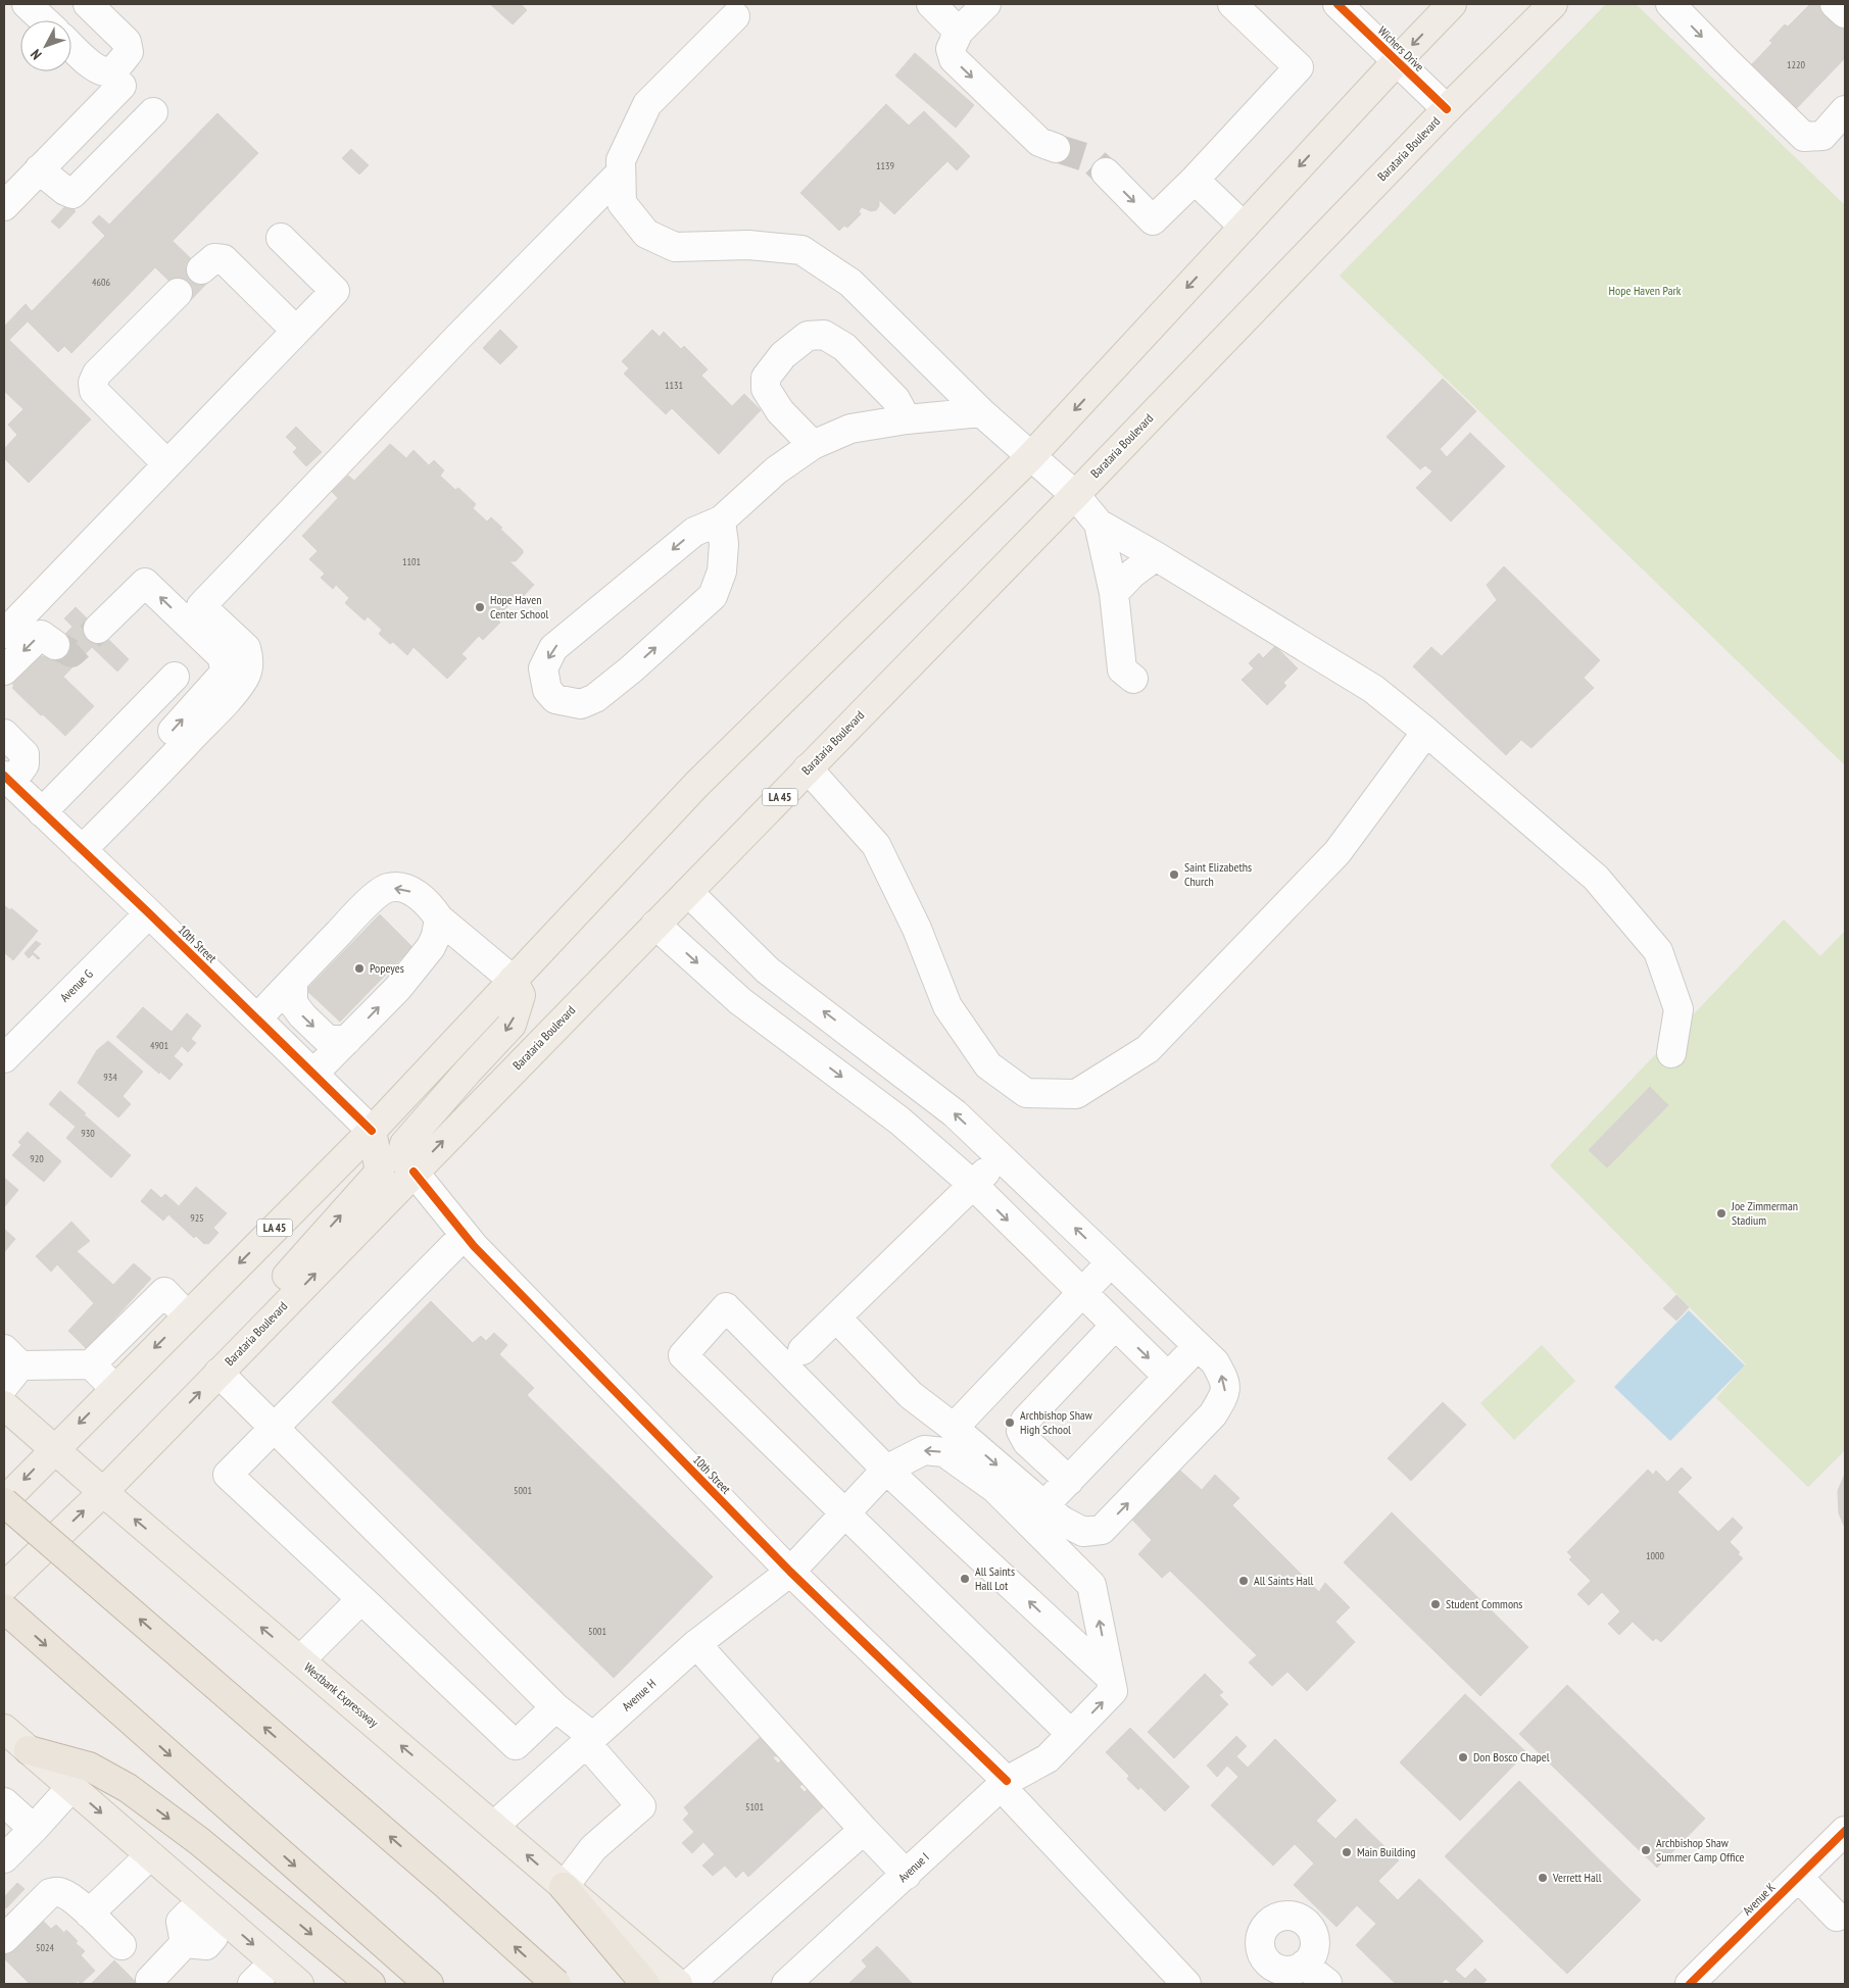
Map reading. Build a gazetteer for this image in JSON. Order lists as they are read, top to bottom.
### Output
{
  "streets": {
    "main road": ["Barataria Boulevard", "LA 45", "Westbank Expressway"],
    "street": [
      "Wichers Drive",
      "10th Street",
      "Avenue G",
      "Avenue H",
      "Avenue I",
      "Avenue K"
    ]
  },
  "crossings": [
    ["Wichers Drive", "Barataria Boulevard"],
    ["Wichers Drive", "LA 45"],
    ["Barataria Boulevard", "10th Street"],
    ["Barataria Boulevard", "Westbank Expressway"],
    ["LA 45", "10th Street"],
    ["LA 45", "Westbank Expressway"],
    ["10th Street", "Avenue G"],
    ["10th Street", "Avenue H"],
    ["10th Street", "Avenue I"],
    ["Westbank Expressway", "Avenue H"],
    ["Avenue H", "Avenue I"]
  ],
  "parks": ["Hope Haven Park"],
  "places": [
    "Hope Haven Center School",
    "Saint Elizabeths Church",
    "Popeyes",
    "Joe Zimmerman Stadium",
    "Archbishop Shaw High School",
    "All Saints Hall Lot",
    "All Saints Hall",
    "Student Commons",
    "Don Bosco Chapel",
    "Archbishop Shaw Summer Camp Office",
    "Main Building",
    "Verrett Hall"
  ],
  "house_numbers": [
    "1220",
    "1139",
    "4606",
    "1131",
    "1101",
    "4901",
    "934",
    "930",
    "920",
    "925",
    "5001",
    "1000",
    "5001",
    "5101",
    "5024"
  ],
  "north": "bottom left"
}
